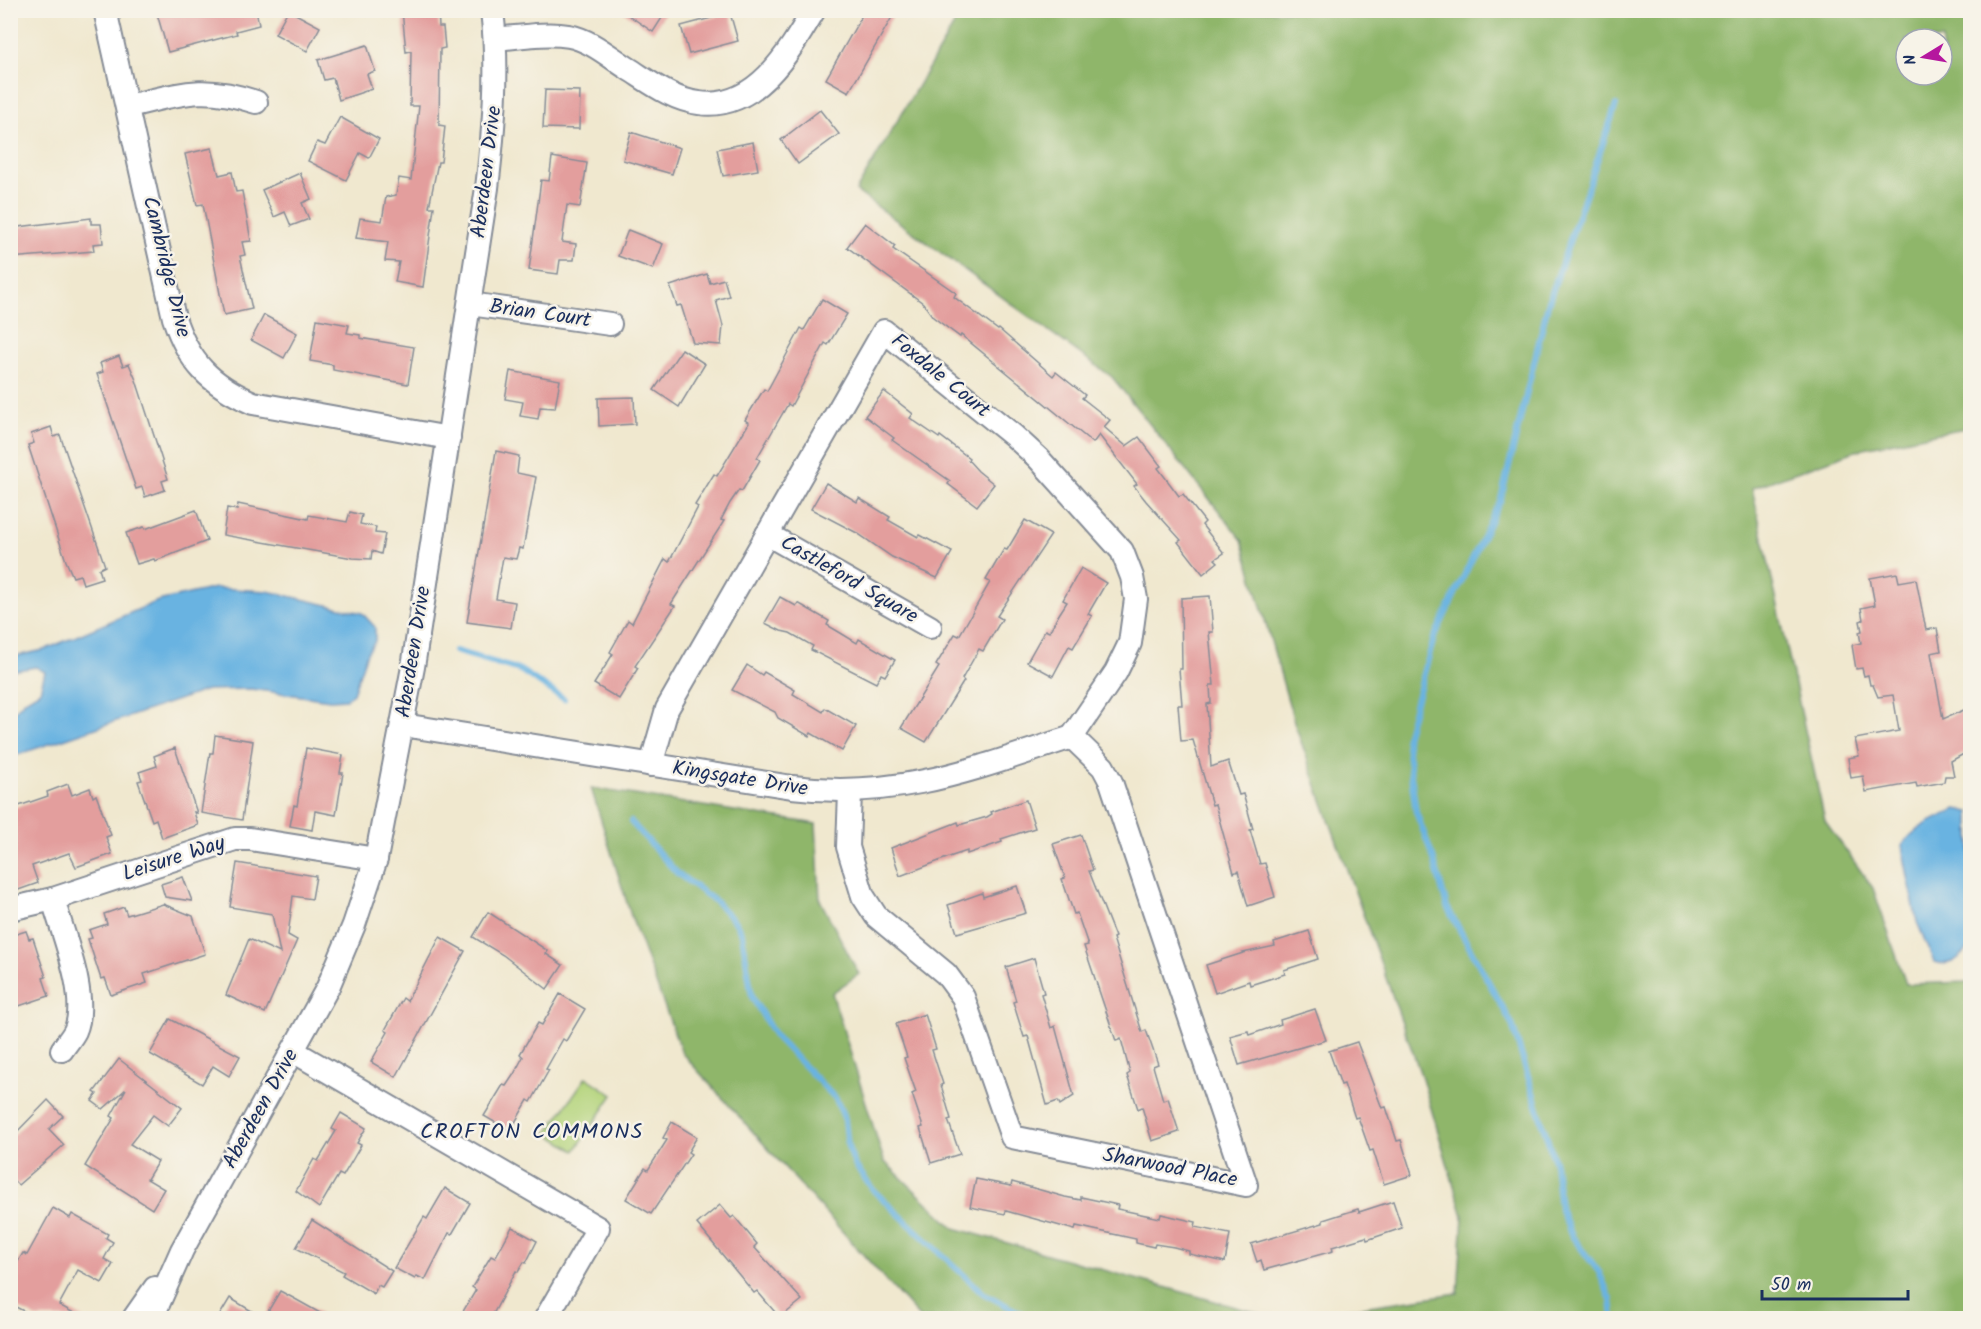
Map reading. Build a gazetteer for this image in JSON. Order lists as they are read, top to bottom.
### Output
{
  "streets": {
    "street": [
      "Aberdeen Drive",
      "Cambridge Drive",
      "Brian Court",
      "Foxdale Court",
      "Castleford Square",
      "Kingsgate Drive",
      "Leisure Way",
      "Sharwood Place"
    ]
  },
  "crossings": [
    ["Aberdeen Drive", "Cambridge Drive"],
    ["Aberdeen Drive", "Brian Court"],
    ["Aberdeen Drive", "Kingsgate Drive"],
    ["Aberdeen Drive", "Leisure Way"],
    ["Foxdale Court", "Castleford Square"],
    ["Foxdale Court", "Kingsgate Drive"],
    ["Foxdale Court", "Sharwood Place"],
    ["Kingsgate Drive", "Sharwood Place"]
  ],
  "districts": ["CROFTON COMMONS"],
  "scale_bar": "50 m",
  "north": "left"
}
